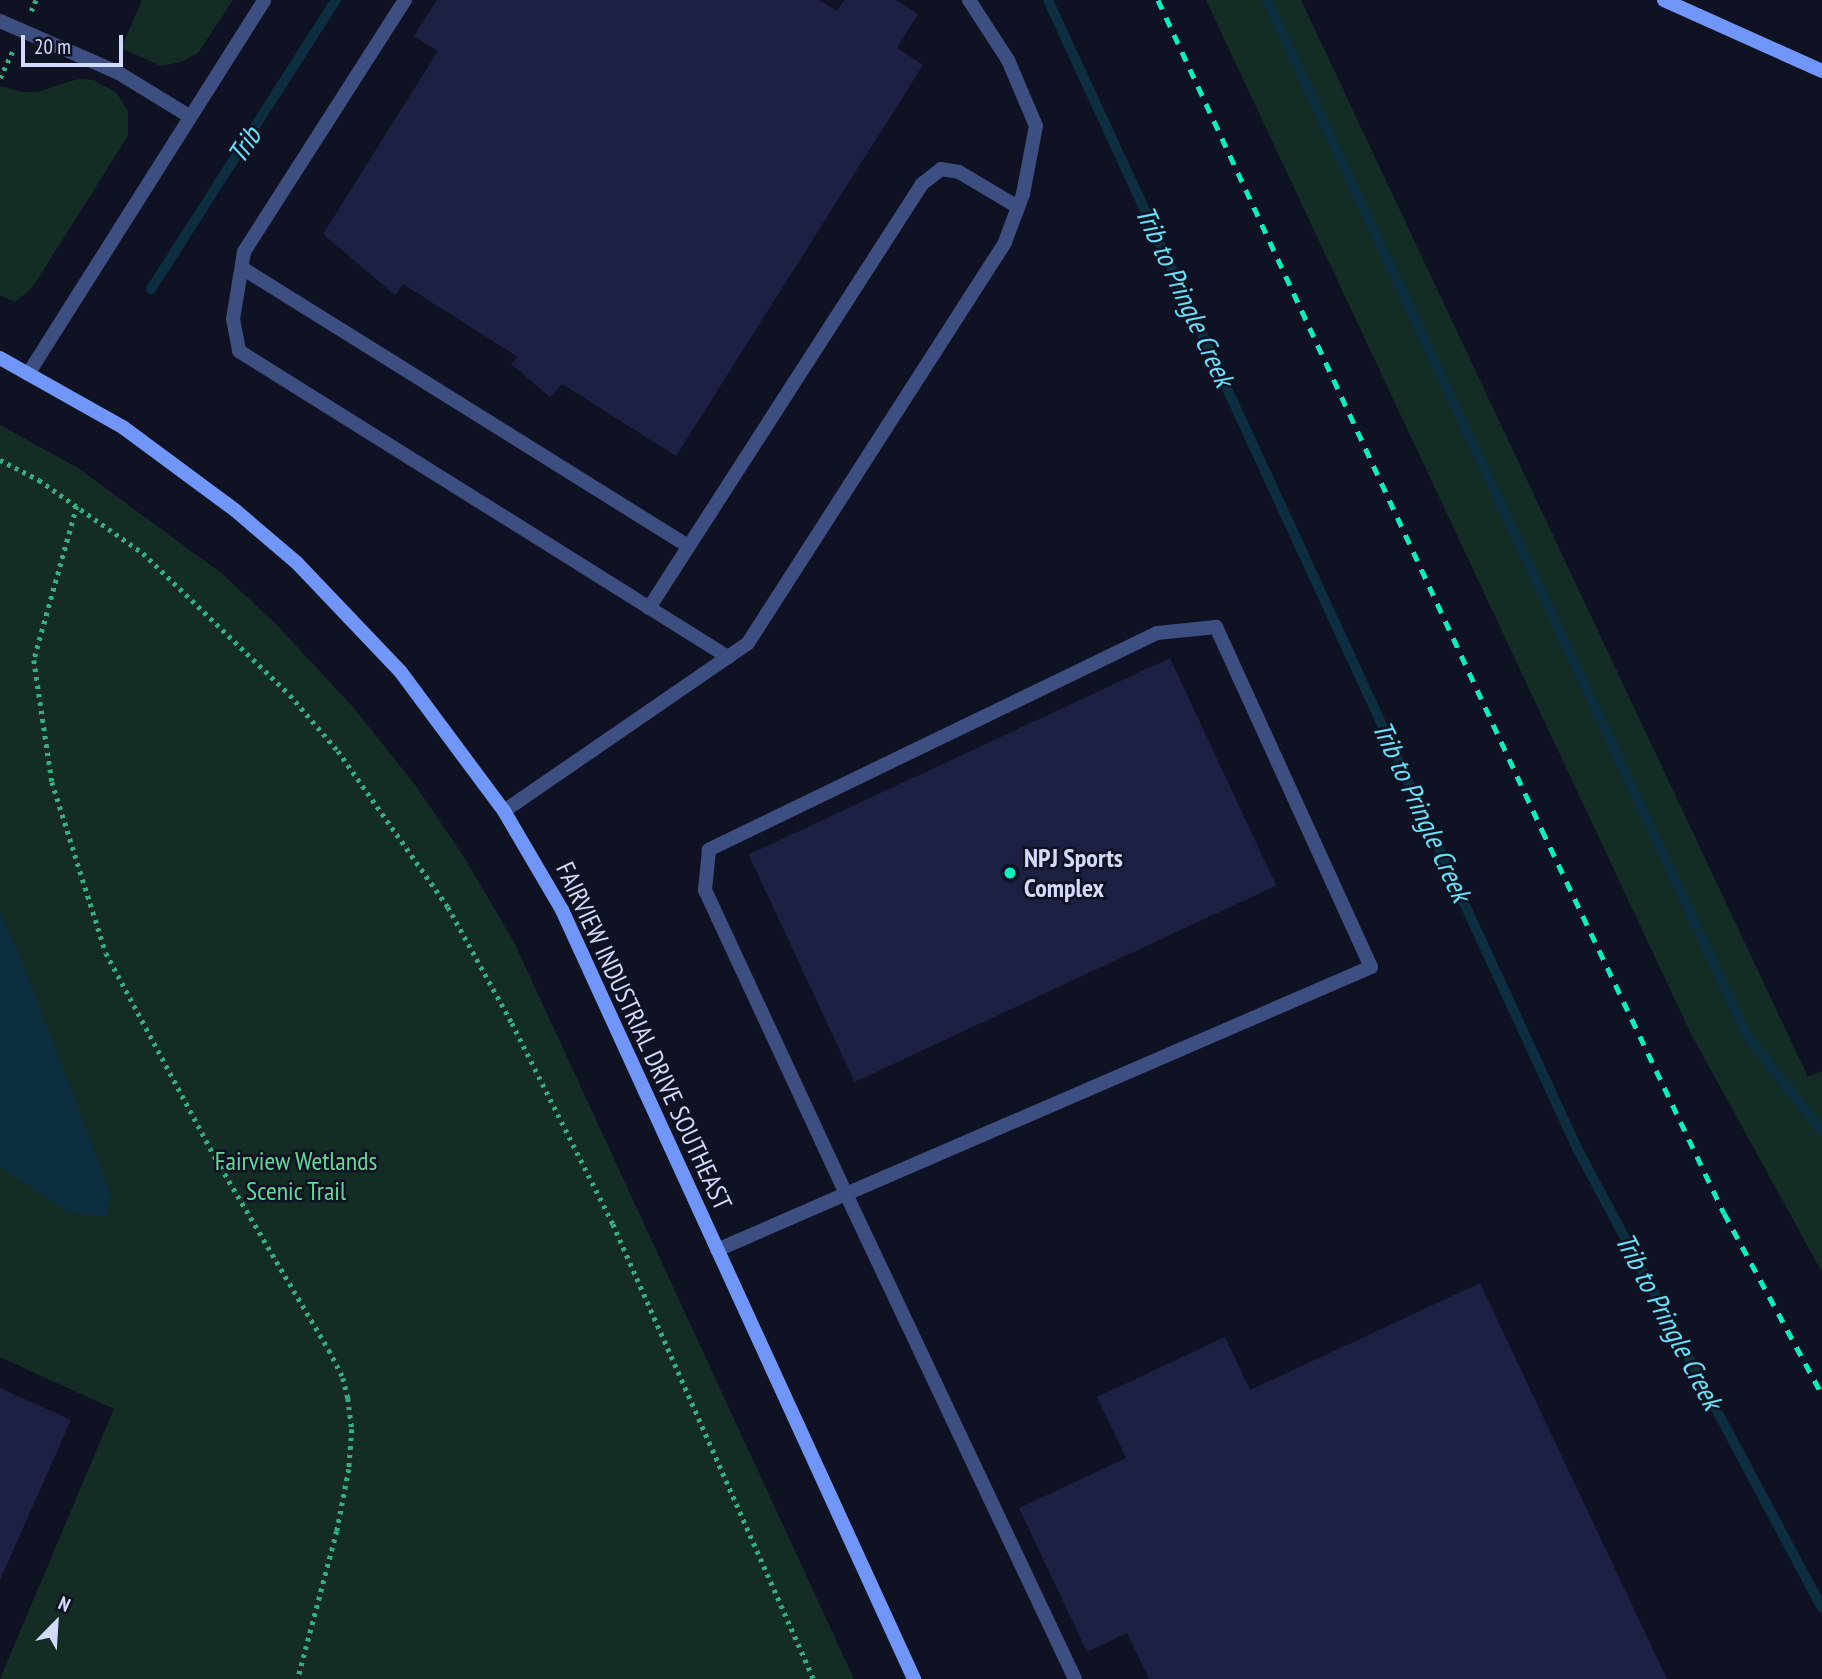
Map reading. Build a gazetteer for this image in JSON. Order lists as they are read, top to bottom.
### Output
{
  "streets": {
    "main road": ["FAIRVIEW INDUSTRIAL DRIVE SOUTHEAST"]
  },
  "water": ["Trib", "Trib to Pringle Creek"],
  "parks": ["Fairview Wetlands Scenic Trail"],
  "places": ["NPJ Sports Complex"],
  "scale_bar": "20 m",
  "north": "top right"
}
